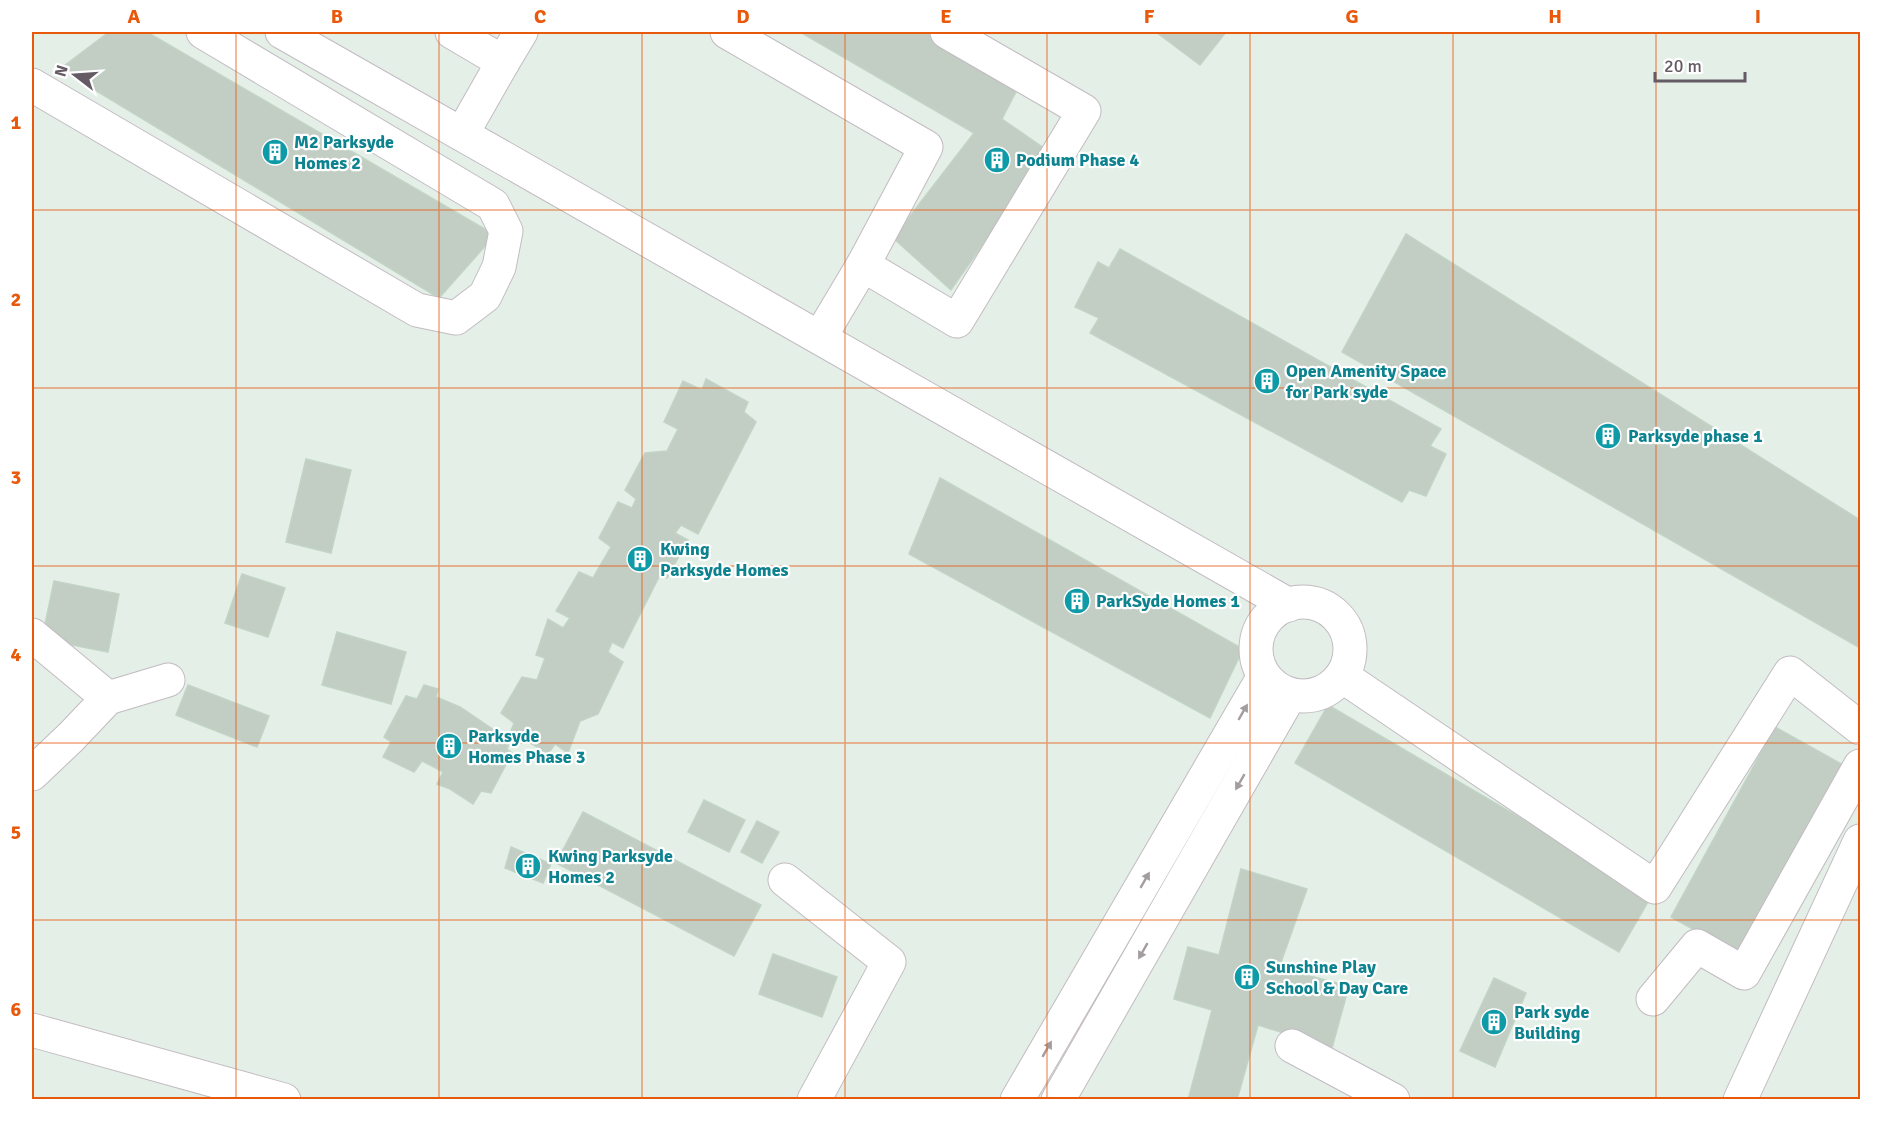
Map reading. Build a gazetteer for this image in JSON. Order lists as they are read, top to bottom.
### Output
{
  "places": {
    "building": [
      "M2 Parksyde Homes 2",
      "Podium Phase 4",
      "Open Amenity Space for Park syde",
      "Parksyde phase 1",
      "Kwing Parksyde Homes",
      "ParkSyde Homes 1",
      "Parksyde Homes Phase 3",
      "Kwing Parksyde Homes 2",
      "Sunshine Play School & Day Care",
      "Park syde Building"
    ]
  },
  "scale_bar": "20 m",
  "north": "left",
  "grid": {
    "columns": [
      "A",
      "B",
      "C",
      "D",
      "E",
      "F",
      "G",
      "H",
      "I"
    ],
    "rows": [
      "1",
      "2",
      "3",
      "4",
      "5",
      "6"
    ]
  }
}
